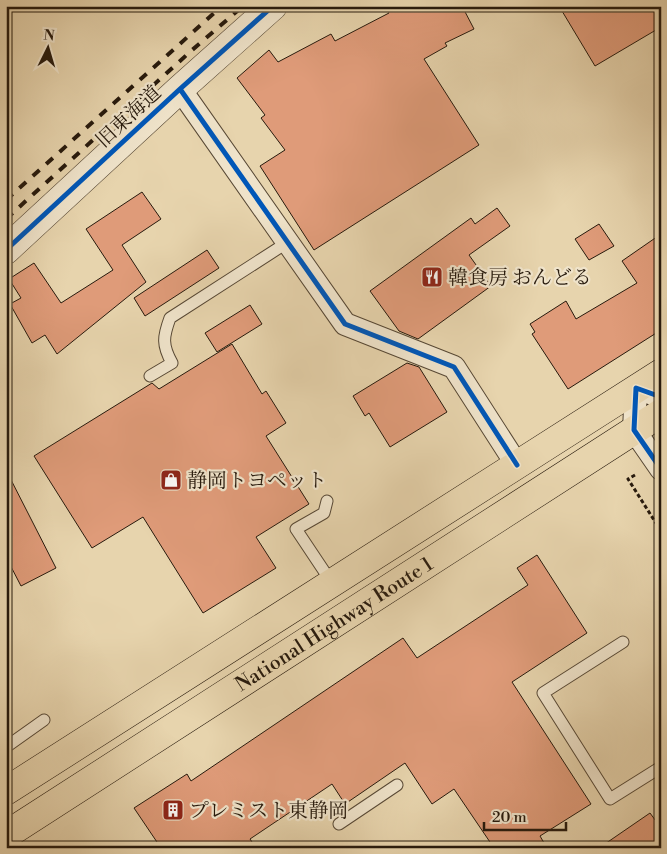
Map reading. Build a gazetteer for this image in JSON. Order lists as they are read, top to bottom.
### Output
{
  "streets": {
    "highway": ["National Highway Route 1"],
    "street": ["旧東海道"]
  },
  "places": {
    "restaurant": ["韓食房 おんどる"],
    "shop": ["静岡トヨペット"],
    "building": ["プレミスト東静岡"]
  },
  "scale_bar": "20 m",
  "north": "top"
}
